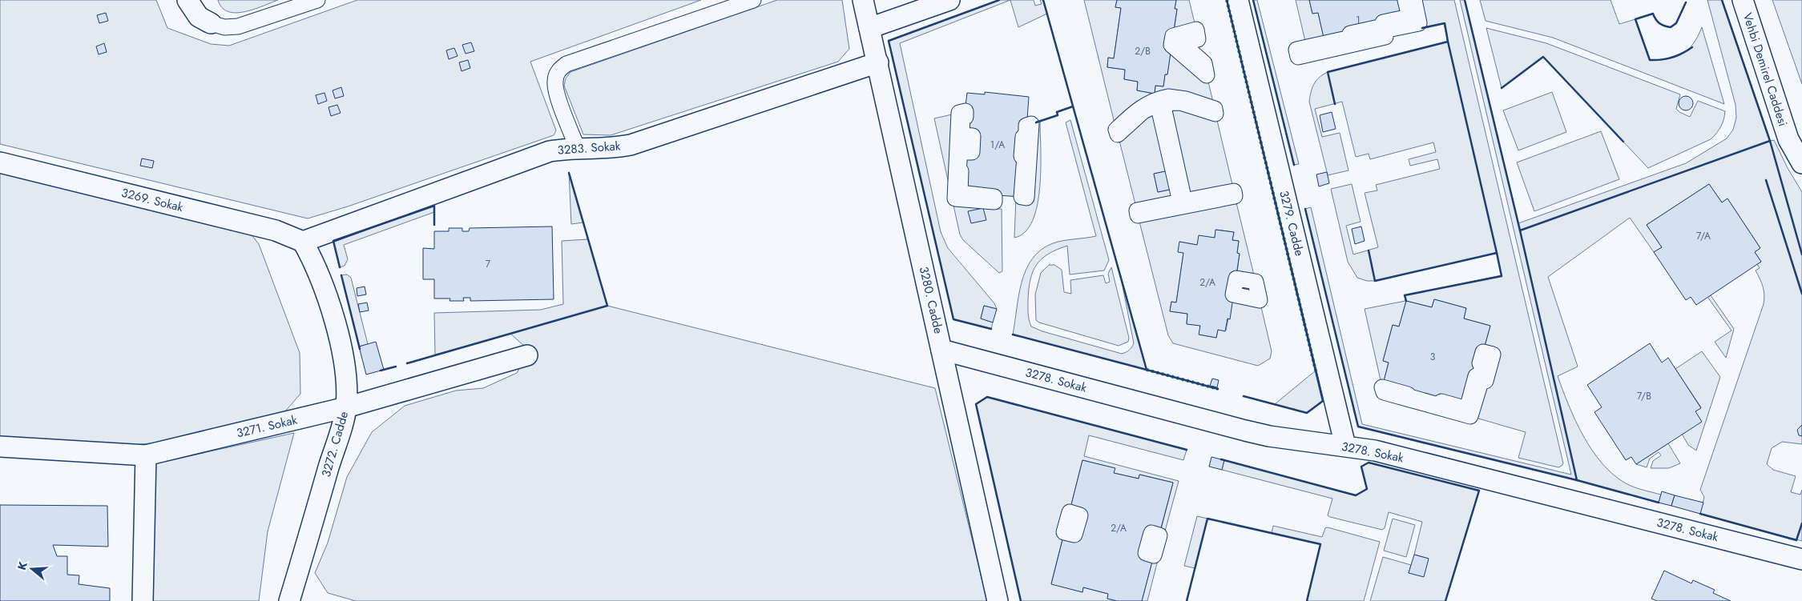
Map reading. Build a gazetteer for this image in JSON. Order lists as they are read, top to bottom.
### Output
{
  "streets": {
    "street": [
      "Vehbi Demirel Caddesi",
      "3283. Sokak",
      "3269. Sokak",
      "3279. Cadde",
      "3280. Cadde",
      "3278. Sokak",
      "3271. Sokak",
      "3272. Cadde"
    ]
  },
  "crossings": [
    ["3283. Sokak", "3269. Sokak"],
    ["3283. Sokak", "3280. Cadde"],
    ["3283. Sokak", "3272. Cadde"],
    ["3269. Sokak", "3272. Cadde"],
    ["3279. Cadde", "3278. Sokak"],
    ["3280. Cadde", "3278. Sokak"],
    ["3271. Sokak", "3272. Cadde"]
  ],
  "house_numbers": [
    "1",
    "2/B",
    "1/A",
    "7/A",
    "7",
    "2/A",
    "3",
    "7/B",
    "2/A"
  ],
  "north": "left"
}
